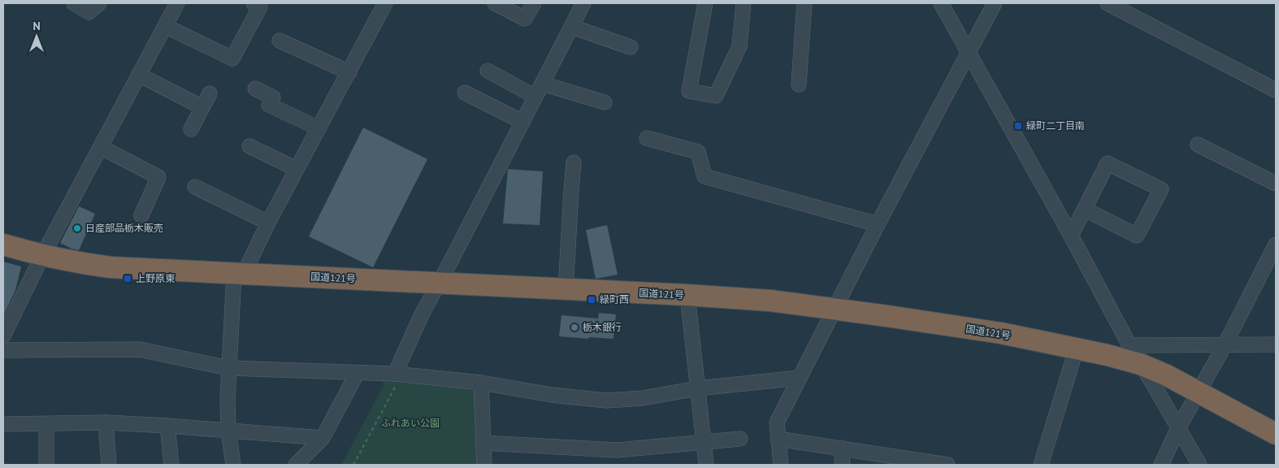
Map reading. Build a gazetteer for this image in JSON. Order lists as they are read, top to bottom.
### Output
{
  "streets": {
    "highway": ["国道121号"]
  },
  "parks": ["ふれあい公園"],
  "places": {
    "transit": ["緑町二丁目南", "上野原東", "緑町西"],
    "other": ["日産部品栃木販売", "栃木銀行"]
  },
  "north": "top"
}
